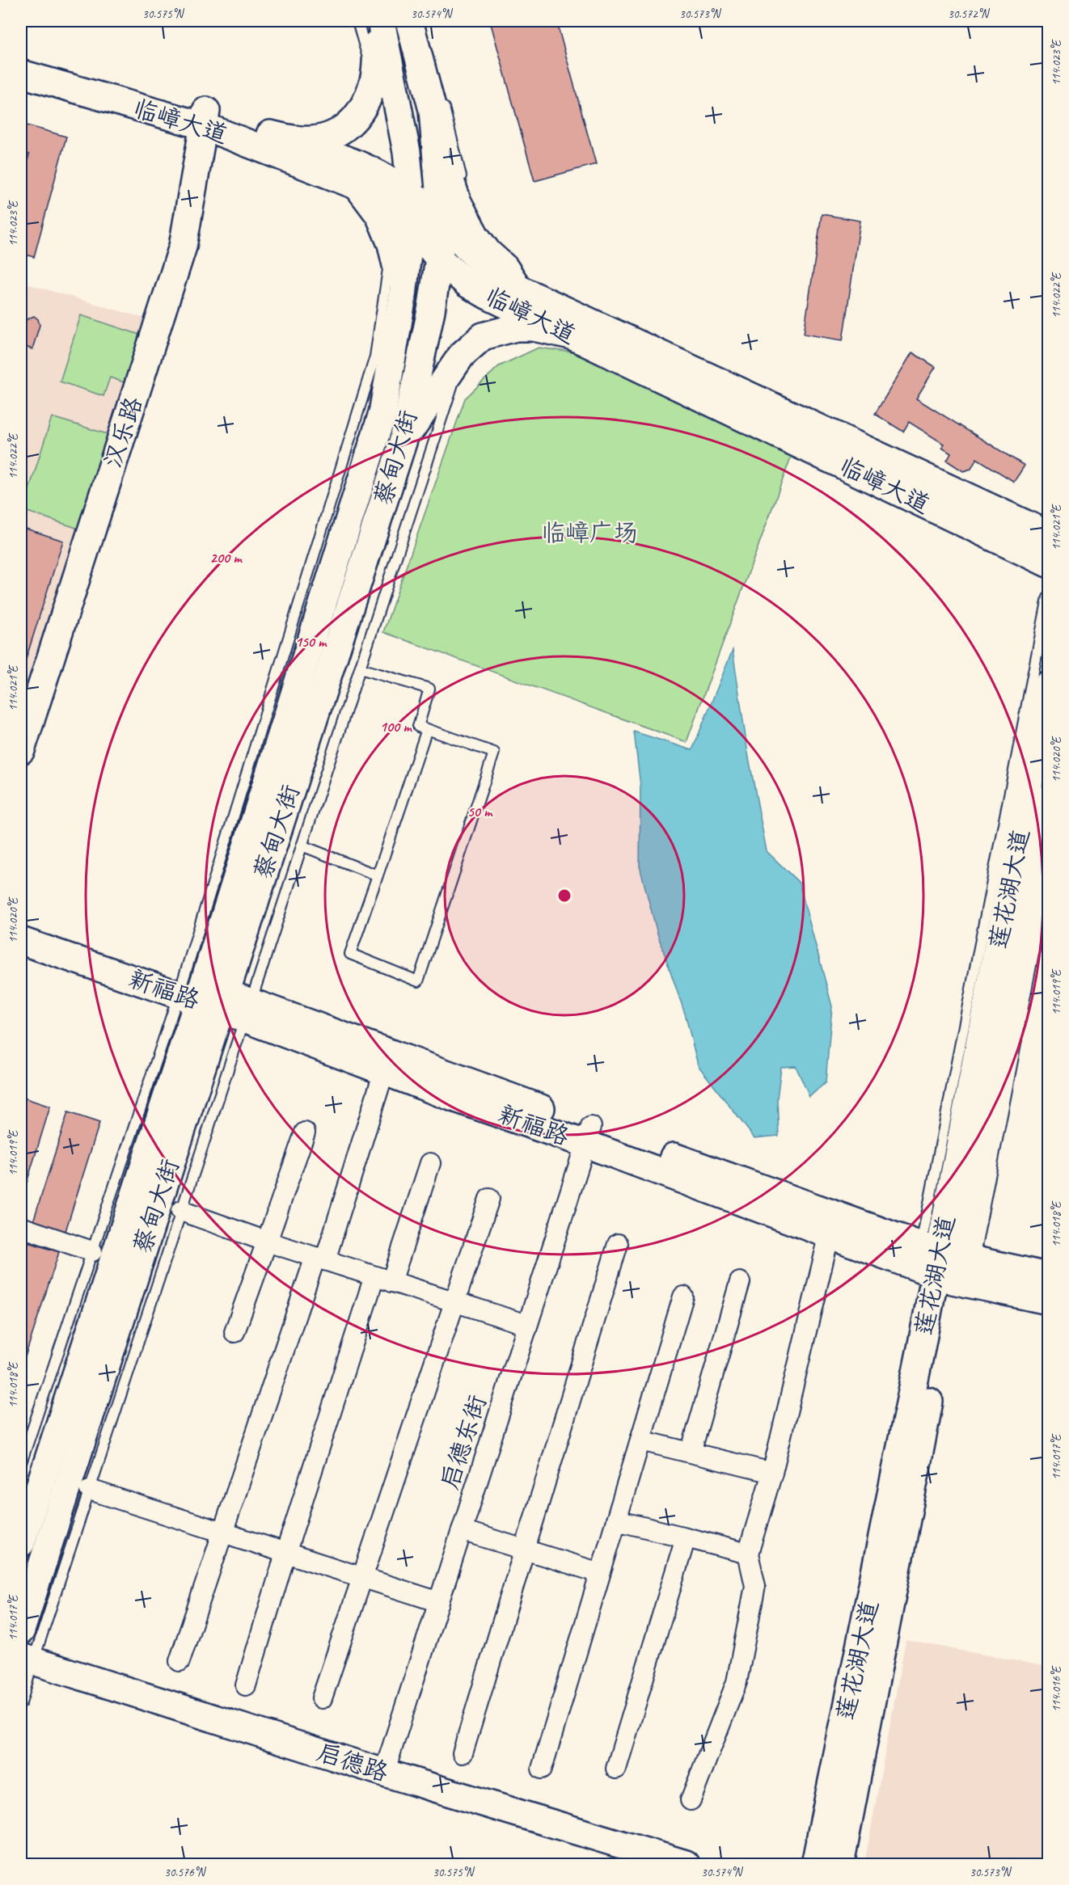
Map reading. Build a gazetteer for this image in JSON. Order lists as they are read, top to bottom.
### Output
{
  "streets": {
    "street": [
      "临嶂大道",
      "汉乐路",
      "蔡甸大街",
      "莲花湖大道",
      "新福路",
      "启德东街",
      "启德路"
    ]
  },
  "crossings": [
    ["临嶂大道", "汉乐路"],
    ["临嶂大道", "蔡甸大街"],
    ["蔡甸大街", "新福路"],
    ["蔡甸大街", "启德路"],
    ["莲花湖大道", "新福路"],
    ["新福路", "启德东街"],
    ["启德东街", "启德路"]
  ],
  "parks": ["临嶂广场"],
  "coordinates": [
    "30.575°N",
    "30.574°N",
    "30.573°N",
    "30.572°N",
    "114.023°E",
    "114.022°E",
    "114.021°E",
    "114.020°E",
    "114.019°E",
    "114.018°E",
    "114.017°E",
    "114.016°E",
    "30.576°N"
  ],
  "rings": [
    "200 m",
    "150 m",
    "100 m",
    "50 m"
  ]
}
